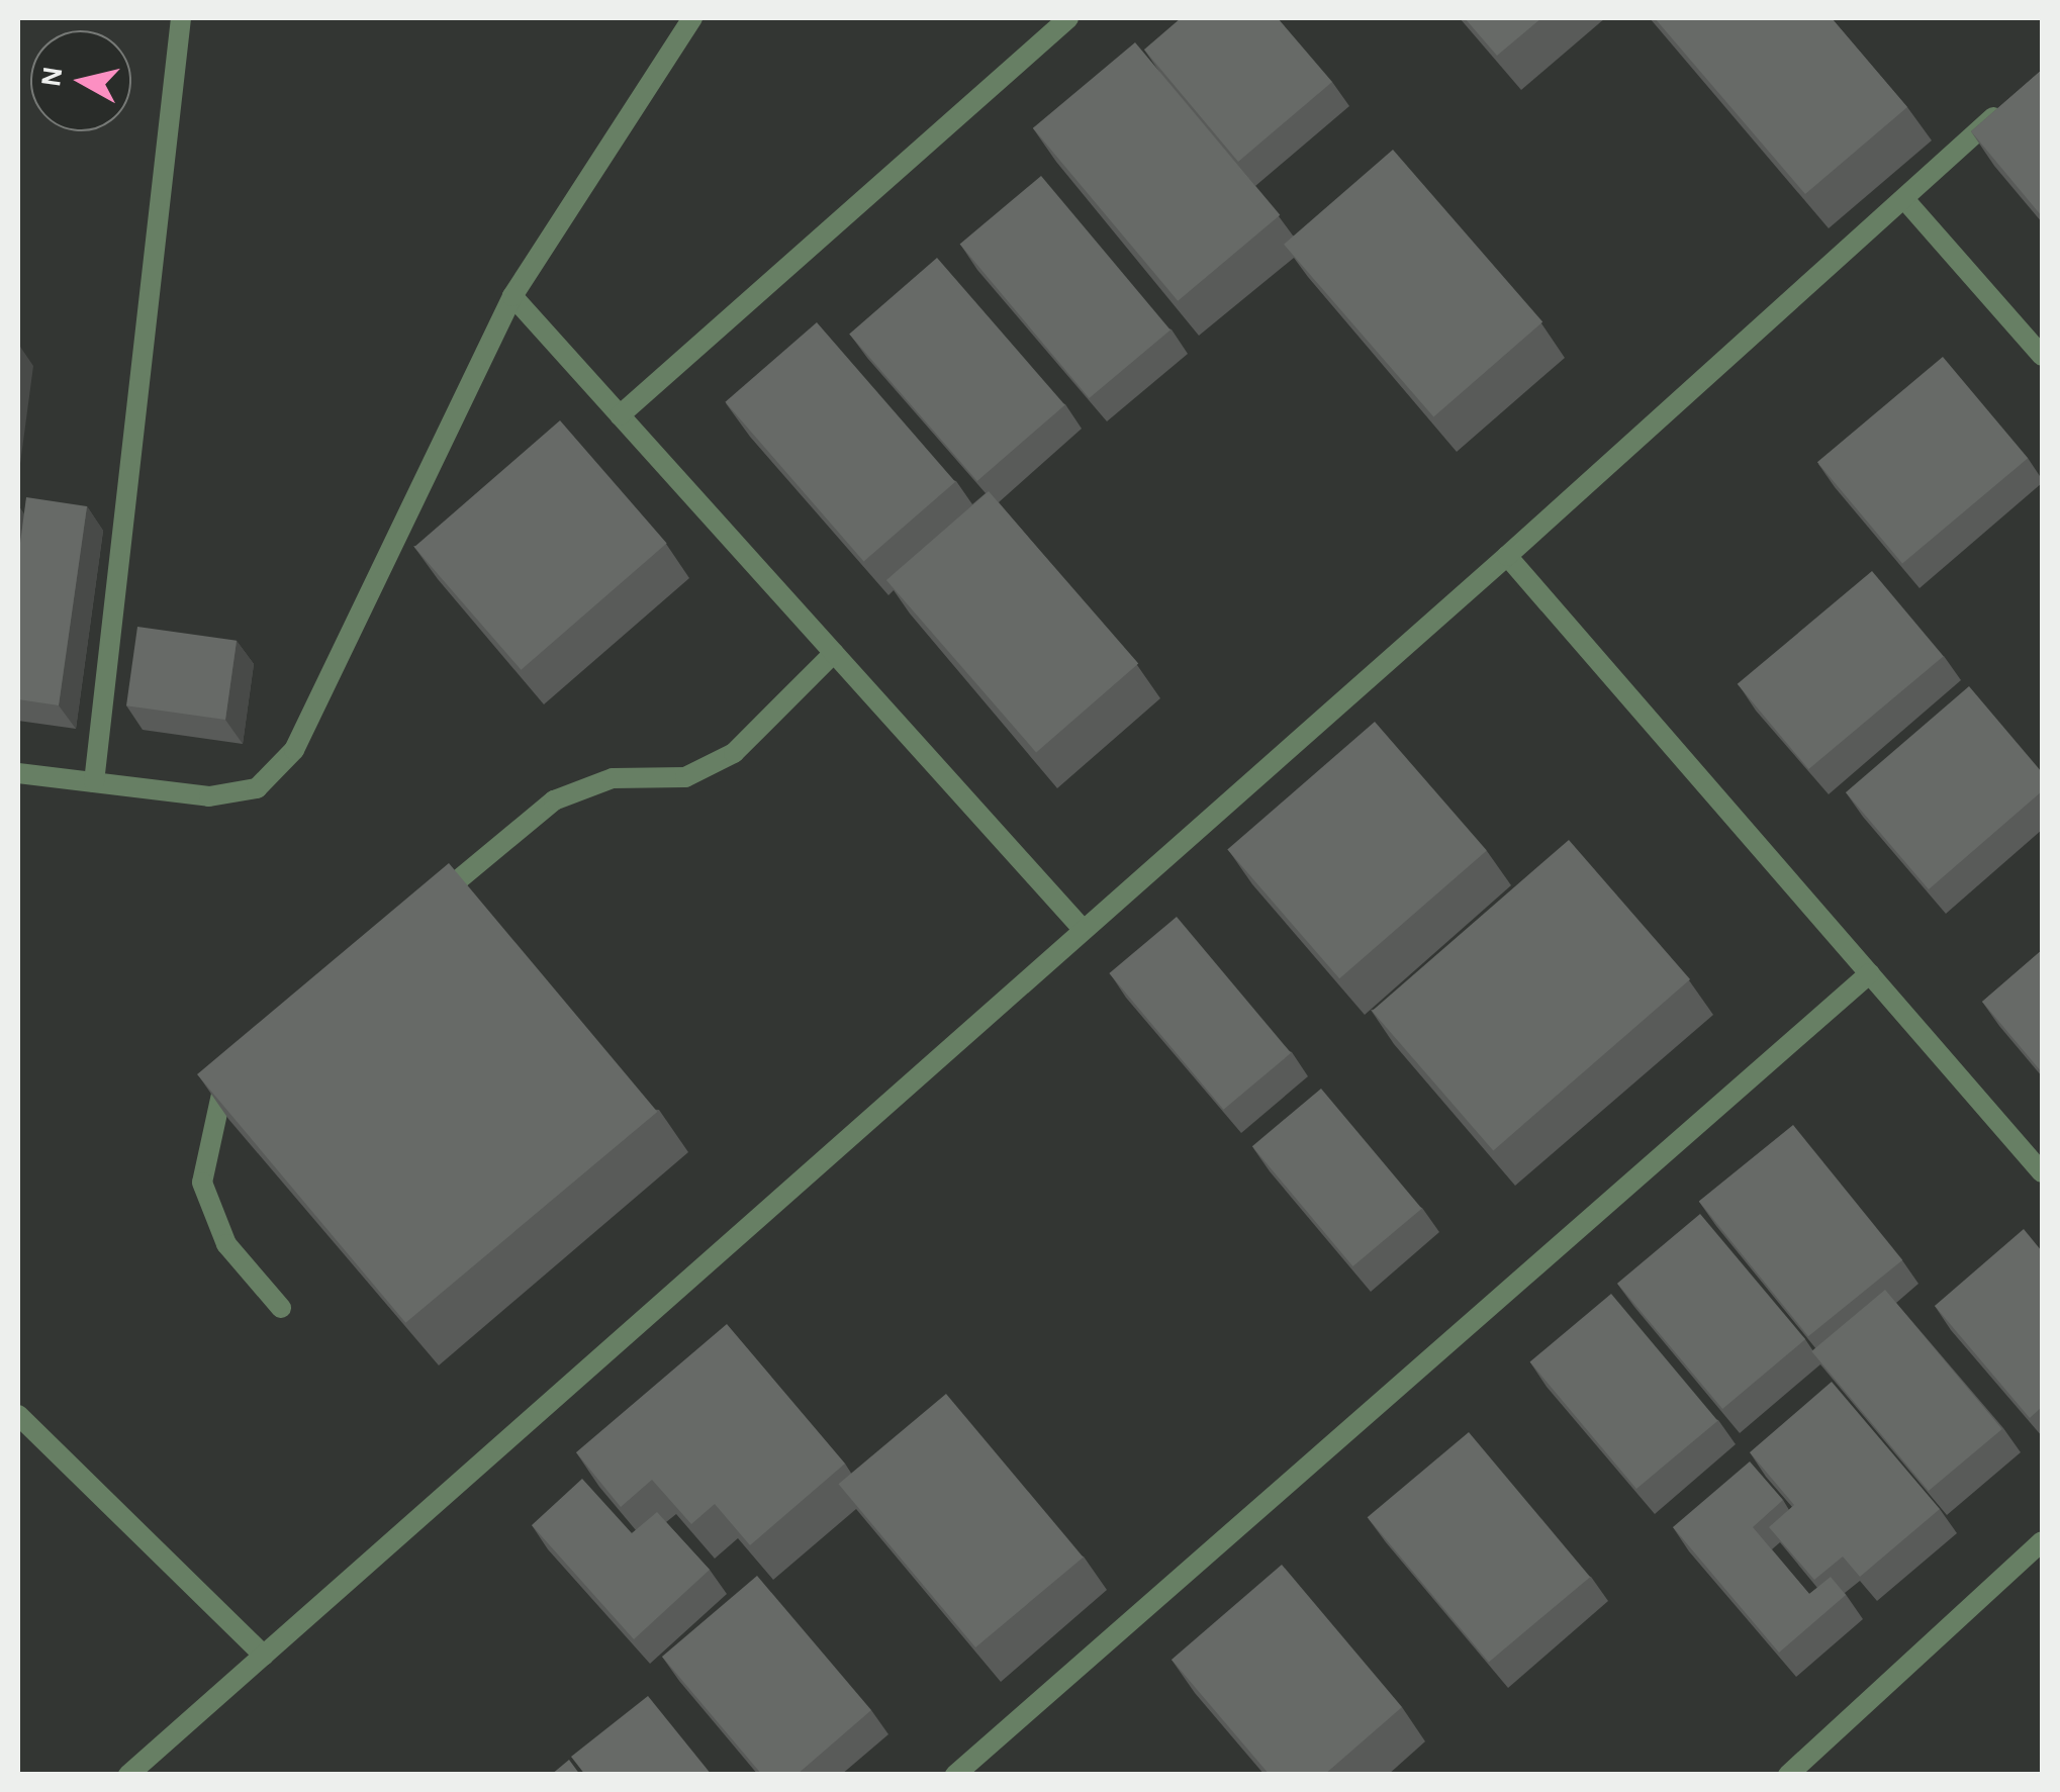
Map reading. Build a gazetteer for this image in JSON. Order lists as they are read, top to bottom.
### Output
{
  "north": "left"
}
